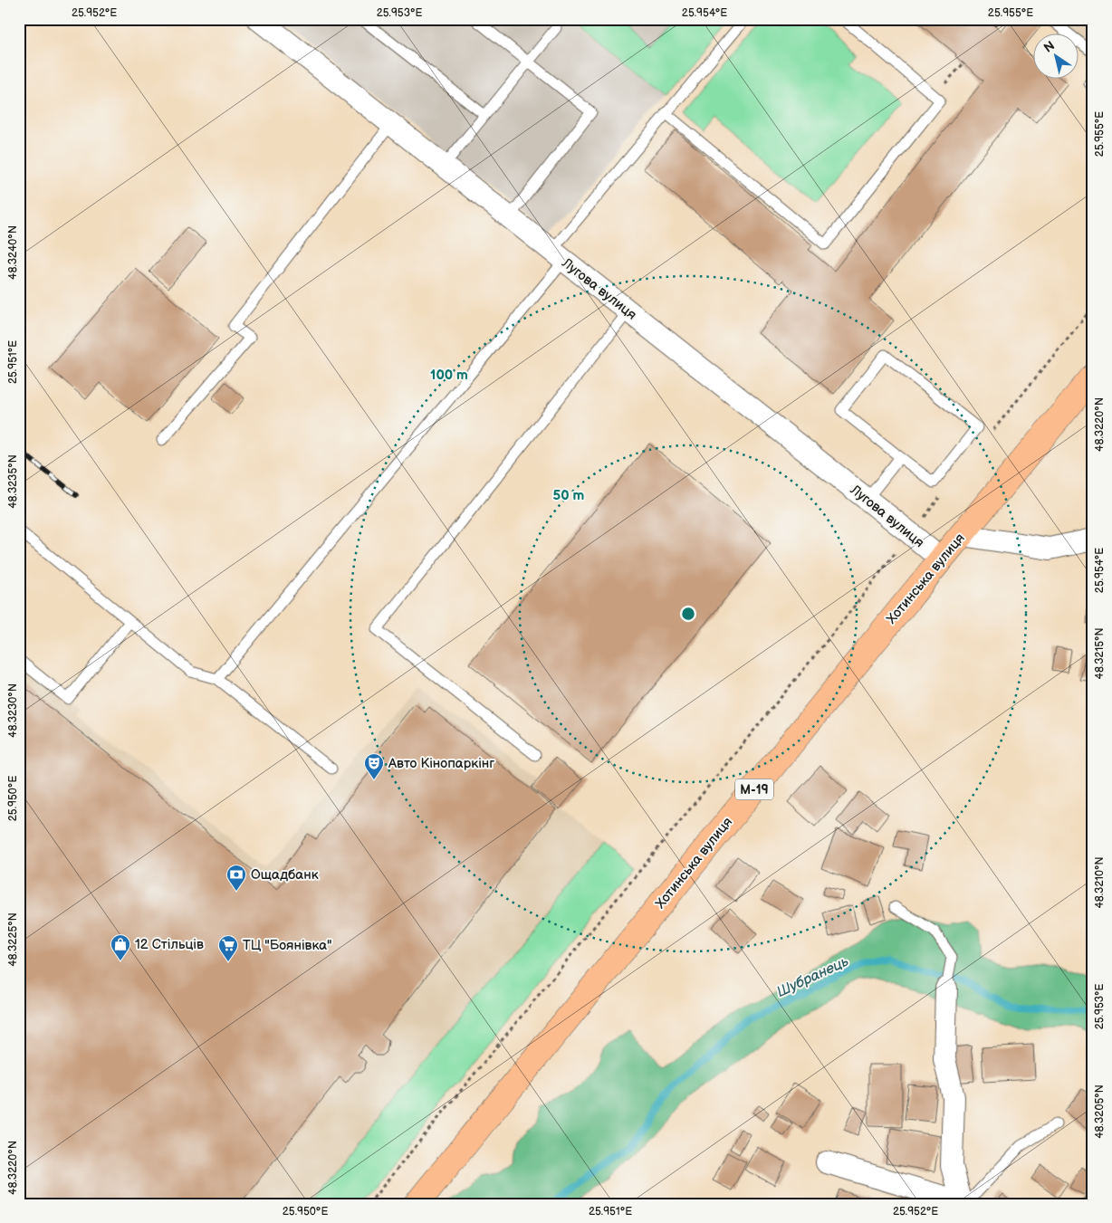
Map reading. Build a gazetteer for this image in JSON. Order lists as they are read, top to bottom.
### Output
{
  "streets": {
    "highway": ["Хотинська вулиця", "М-19"],
    "street": ["Лугова вулиця"]
  },
  "crossings": [
    ["Лугова вулиця", "Хотинська вулиця"]
  ],
  "water": ["Шубранець"],
  "places": {
    "theatre": ["Авто Кінопаркінг"],
    "bank": ["Ощадбанк"],
    "shop": ["12 Стільців"],
    "supermarket": ["ТЦ \"Боянівка\""]
  },
  "north": "top left",
  "coordinates": [
    "25.952°E",
    "25.953°E",
    "25.954°E",
    "25.955°E",
    "48.3240°N",
    "25.951°E",
    "48.3220°N",
    "48.3235°N",
    "48.3215°N",
    "48.3230°N",
    "25.950°E",
    "48.3210°N",
    "48.3225°N",
    "48.3205°N"
  ],
  "rings": ["100 m", "50 m"]
}
